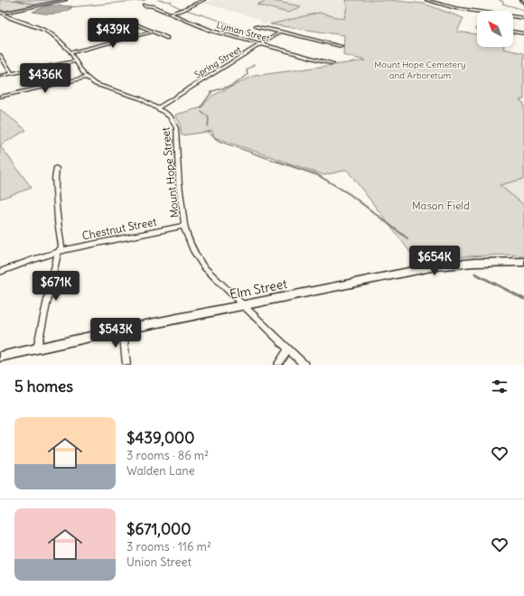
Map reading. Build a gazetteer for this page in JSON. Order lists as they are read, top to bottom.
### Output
{
  "streets": {
    "main road": ["Elm Street"],
    "street": [
      "Lyman Street",
      "Spring Street",
      "Mount Hope Street",
      "Chestnut Street"
    ]
  },
  "crossings": [
    ["Lyman Street", "Spring Street"],
    ["Spring Street", "Mount Hope Street"],
    ["Mount Hope Street", "Chestnut Street"],
    ["Mount Hope Street", "Elm Street"]
  ],
  "parks": ["Mount Hope Cemetery and Arboretum", "Mason Field"],
  "north": "top left",
  "page": {
    "price": [
      "$439K",
      "$436K",
      "$654K",
      "$671K",
      "$543K"
    ],
    "heading": "5 homes",
    "list": [
      {
        "name": "$439,000",
        "note": "3 rooms · 86 m² · Walden Lane"
      },
      {
        "name": "$671,000",
        "note": "3 rooms · 116 m² · Union Street"
      }
    ]
  }
}
